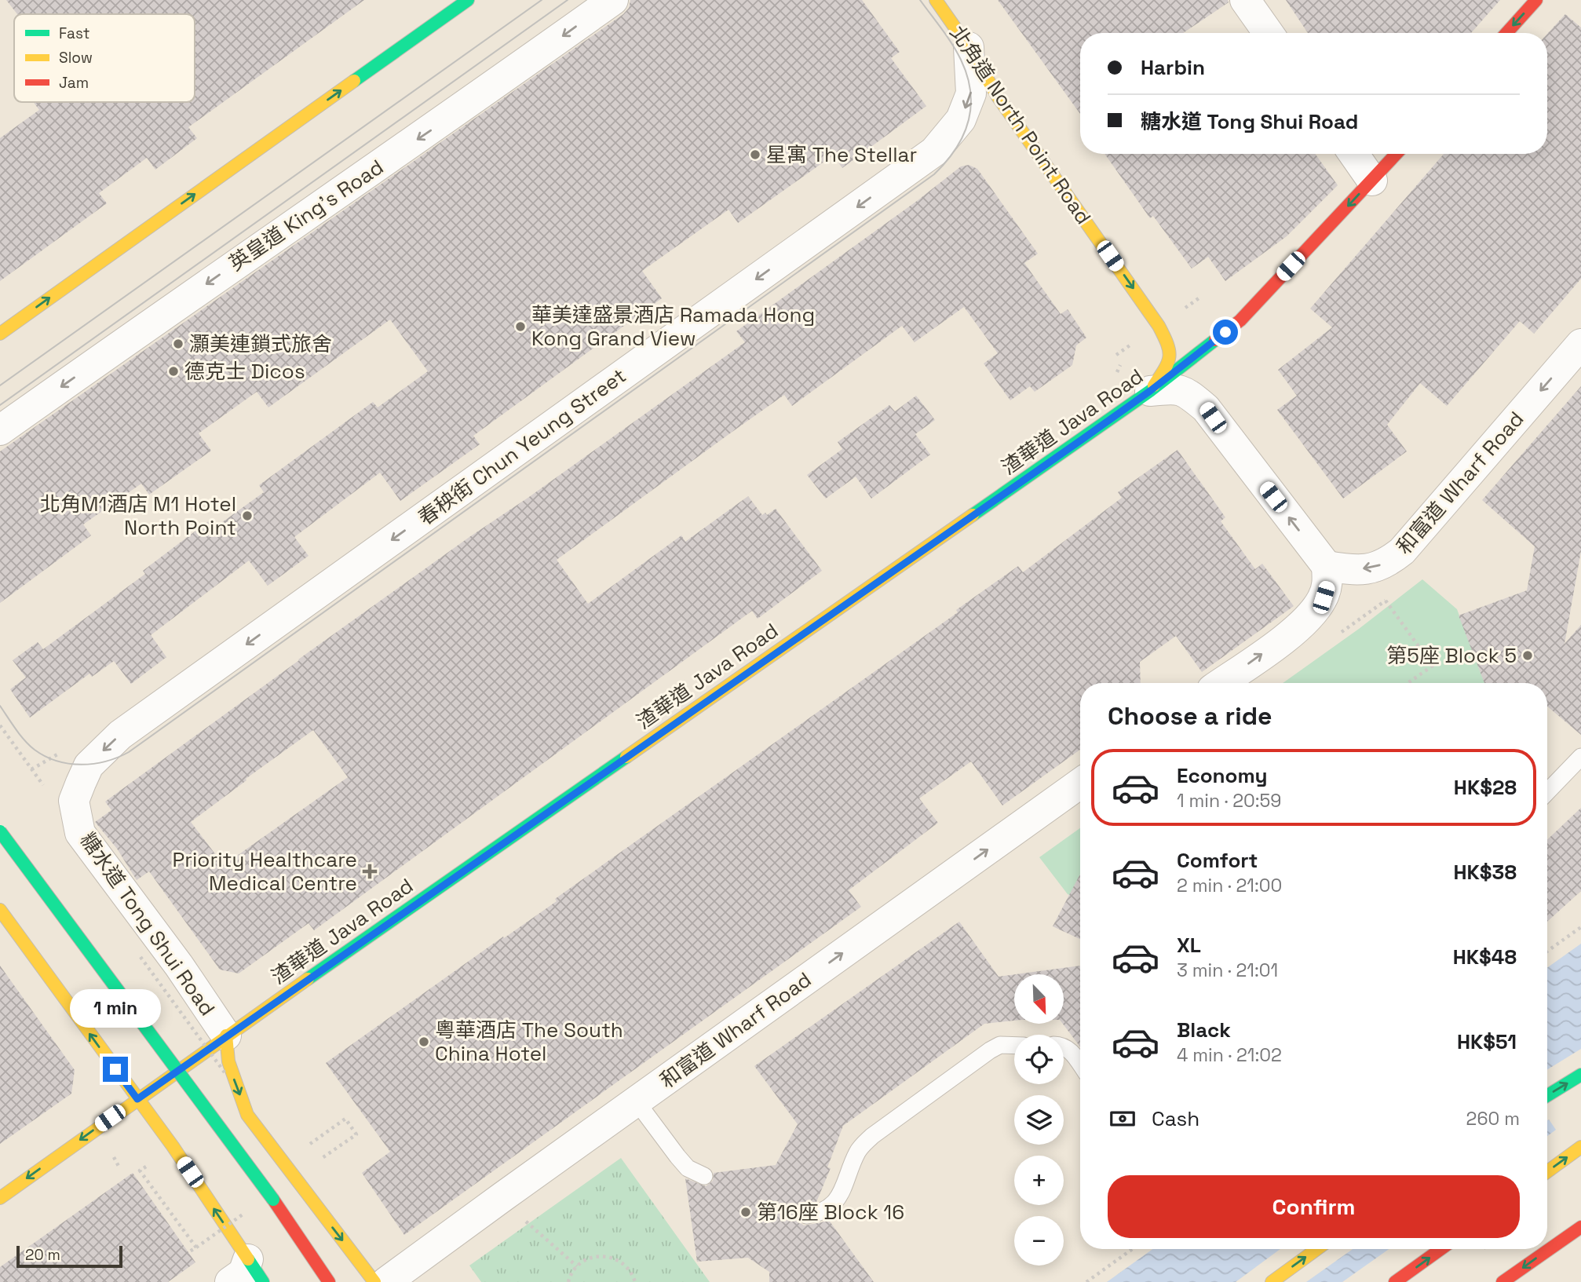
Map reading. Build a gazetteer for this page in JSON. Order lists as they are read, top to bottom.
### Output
{
  "streets": {
    "main road": ["北角道 North Point Road", "渣華道 Java Road", "糖水道 Tong Shui Road"],
    "street": ["英皇道 King's Road", "春秧街 Chun Yeung Street", "和富道 Wharf Road"]
  },
  "crossings": [
    ["北角道 North Point Road", "渣華道 Java Road"],
    ["北角道 North Point Road", "春秧街 Chun Yeung Street"],
    ["渣華道 Java Road", "糖水道 Tong Shui Road"],
    ["春秧街 Chun Yeung Street", "糖水道 Tong Shui Road"]
  ],
  "one_way": [
    "北角道 North Point Road",
    "英皇道 King's Road",
    "春秧街 Chun Yeung Street",
    "糖水道 Tong Shui Road"
  ],
  "places": {
    "other": [
      "星寓 The Stellar",
      "華美達盛景酒店 Ramada Hong Kong Grand View",
      "灝美連鎖式旅舍",
      "德克士 Dicos",
      "北角M1酒店 M1 Hotel North Point",
      "第5座 Block 5",
      "粵華酒店 The South China Hotel",
      "第16座 Block 16"
    ],
    "health": ["Priority Healthcare Medical Centre"]
  },
  "legend": ["Fast", "Slow", "Jam"],
  "scale_bar": "20 m",
  "north": "bottom right",
  "page": {
    "banner": ["Harbin", "糖水道 Tong Shui Road"],
    "heading": "Choose a ride",
    "list": [
      {
        "name": "Economy",
        "note": "1 min · 20:59",
        "value": "HK$28"
      },
      {
        "name": "Comfort",
        "note": "2 min · 21:00",
        "value": "HK$38"
      },
      {
        "name": "XL",
        "note": "3 min · 21:01",
        "value": "HK$48"
      },
      {
        "name": "Black",
        "note": "4 min · 21:02",
        "value": "HK$51"
      }
    ],
    "map_buttons": ["+", "−"],
    "bubble": "1 min",
    "pay": ["Cash", "260 m"],
    "buttons": "Confirm",
    "scale": "20 m"
  }
}
